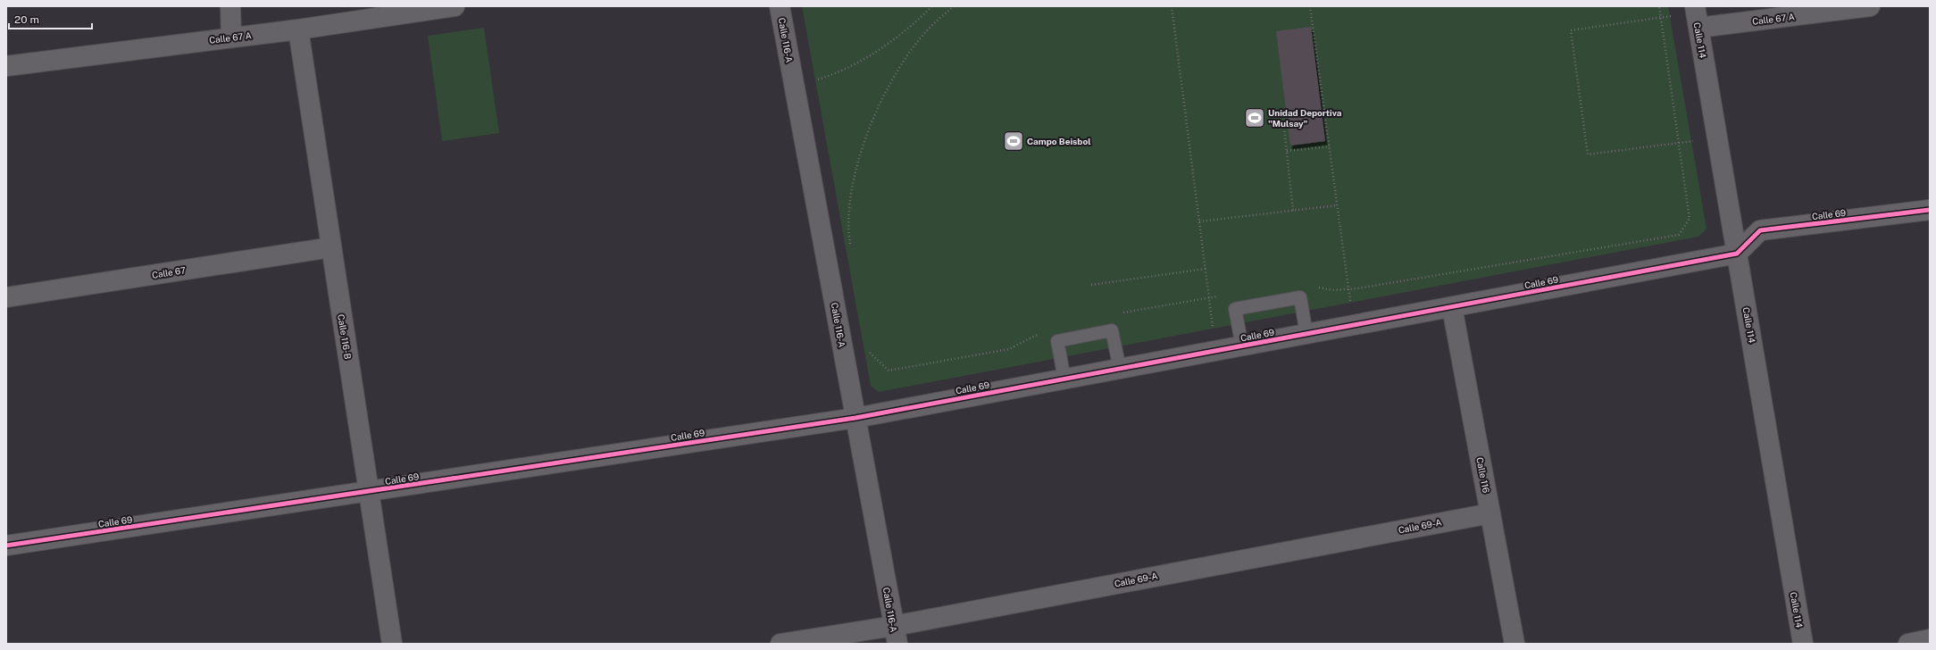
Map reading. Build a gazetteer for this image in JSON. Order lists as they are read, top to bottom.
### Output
{
  "streets": {
    "street": [
      "Calle 67 A",
      "Calle 116-A",
      "Calle 114",
      "Calle 69",
      "Calle 67",
      "Calle 116-B",
      "Calle 116",
      "Calle 69-A"
    ]
  },
  "crossings": [
    ["Calle 67 A", "Calle 114"],
    ["Calle 67 A", "Calle 116-B"],
    ["Calle 116-A", "Calle 69"],
    ["Calle 116-A", "Calle 69-A"],
    ["Calle 114", "Calle 69"],
    ["Calle 69", "Calle 116-B"],
    ["Calle 69", "Calle 116"],
    ["Calle 67", "Calle 116-B"],
    ["Calle 116", "Calle 69-A"]
  ],
  "places": {
    "sports": ["Unidad Deportiva \"Mulsay\"", "Campo Beisbol"]
  },
  "scale_bar": "20 m"
}
